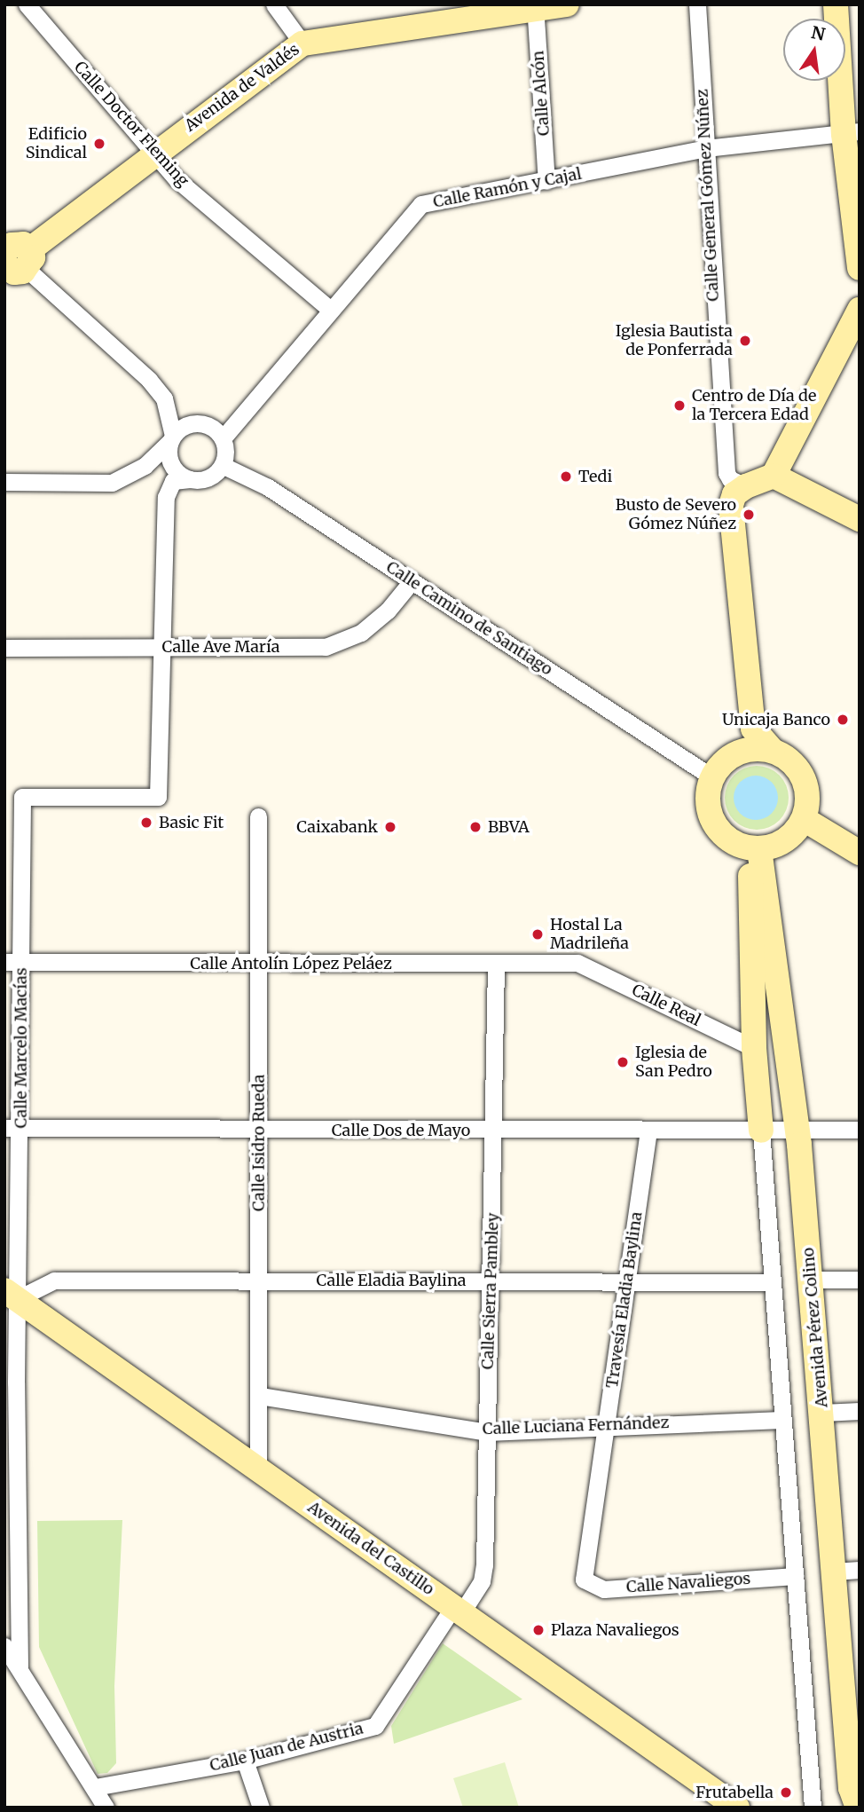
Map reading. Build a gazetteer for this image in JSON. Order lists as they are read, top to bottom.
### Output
{
  "streets": {
    "street": [
      "Avenida de Valdés",
      "Calle Alcón",
      "Calle Doctor Fleming",
      "Calle Ramón y Cajal",
      "Calle General Gómez Núñez",
      "Calle Camino de Santiago",
      "Calle Ave María",
      "Calle Antolín López Peláez",
      "Calle Real",
      "Calle Marcelo Macías",
      "Calle Dos de Mayo",
      "Calle Isidro Rueda",
      "Calle Eladia Baylina",
      "Calle Sierra Pambley",
      "Travesía Eladia Baylina",
      "Avenida Pérez Colino",
      "Calle Luciana Fernández",
      "Avenida del Castillo",
      "Calle Navaliegos",
      "Calle Juan de Austria"
    ]
  },
  "crossings": [
    ["Avenida de Valdés", "Calle Alcón"],
    ["Avenida de Valdés", "Calle Doctor Fleming"],
    ["Calle Alcón", "Calle Ramón y Cajal"],
    ["Calle Doctor Fleming", "Calle Ramón y Cajal"],
    ["Calle Ramón y Cajal", "Calle General Gómez Núñez"],
    ["Calle Ramón y Cajal", "Calle Camino de Santiago"],
    ["Calle Camino de Santiago", "Calle Ave María"],
    ["Calle Camino de Santiago", "Avenida Pérez Colino"],
    ["Calle Ave María", "Calle Marcelo Macías"],
    ["Calle Antolín López Peláez", "Calle Real"],
    ["Calle Antolín López Peláez", "Calle Marcelo Macías"],
    ["Calle Antolín López Peláez", "Calle Isidro Rueda"],
    ["Calle Antolín López Peláez", "Calle Sierra Pambley"],
    ["Calle Marcelo Macías", "Calle Dos de Mayo"],
    ["Calle Marcelo Macías", "Calle Eladia Baylina"],
    ["Calle Marcelo Macías", "Avenida del Castillo"],
    ["Calle Dos de Mayo", "Calle Isidro Rueda"],
    ["Calle Dos de Mayo", "Calle Sierra Pambley"],
    ["Calle Dos de Mayo", "Travesía Eladia Baylina"],
    ["Calle Dos de Mayo", "Avenida Pérez Colino"],
    ["Calle Isidro Rueda", "Calle Eladia Baylina"],
    ["Calle Isidro Rueda", "Calle Luciana Fernández"],
    ["Calle Isidro Rueda", "Avenida del Castillo"],
    ["Calle Eladia Baylina", "Calle Sierra Pambley"],
    ["Calle Eladia Baylina", "Travesía Eladia Baylina"],
    ["Calle Eladia Baylina", "Avenida del Castillo"],
    ["Calle Sierra Pambley", "Calle Luciana Fernández"],
    ["Calle Sierra Pambley", "Avenida del Castillo"],
    ["Calle Sierra Pambley", "Calle Juan de Austria"],
    ["Travesía Eladia Baylina", "Calle Luciana Fernández"],
    ["Travesía Eladia Baylina", "Calle Navaliegos"],
    ["Avenida del Castillo", "Calle Juan de Austria"]
  ],
  "places": [
    "Edificio Sindical",
    "Iglesia Bautista de Ponferrada",
    "Centro de Día de la Tercera Edad",
    "Tedi",
    "Busto de Severo Gómez Núñez",
    "Unicaja Banco",
    "Basic Fit",
    "Caixabank",
    "BBVA",
    "Hostal La Madrileña",
    "Iglesia de San Pedro",
    "Plaza Navaliegos",
    "Frutabella"
  ],
  "north": "top"
}
